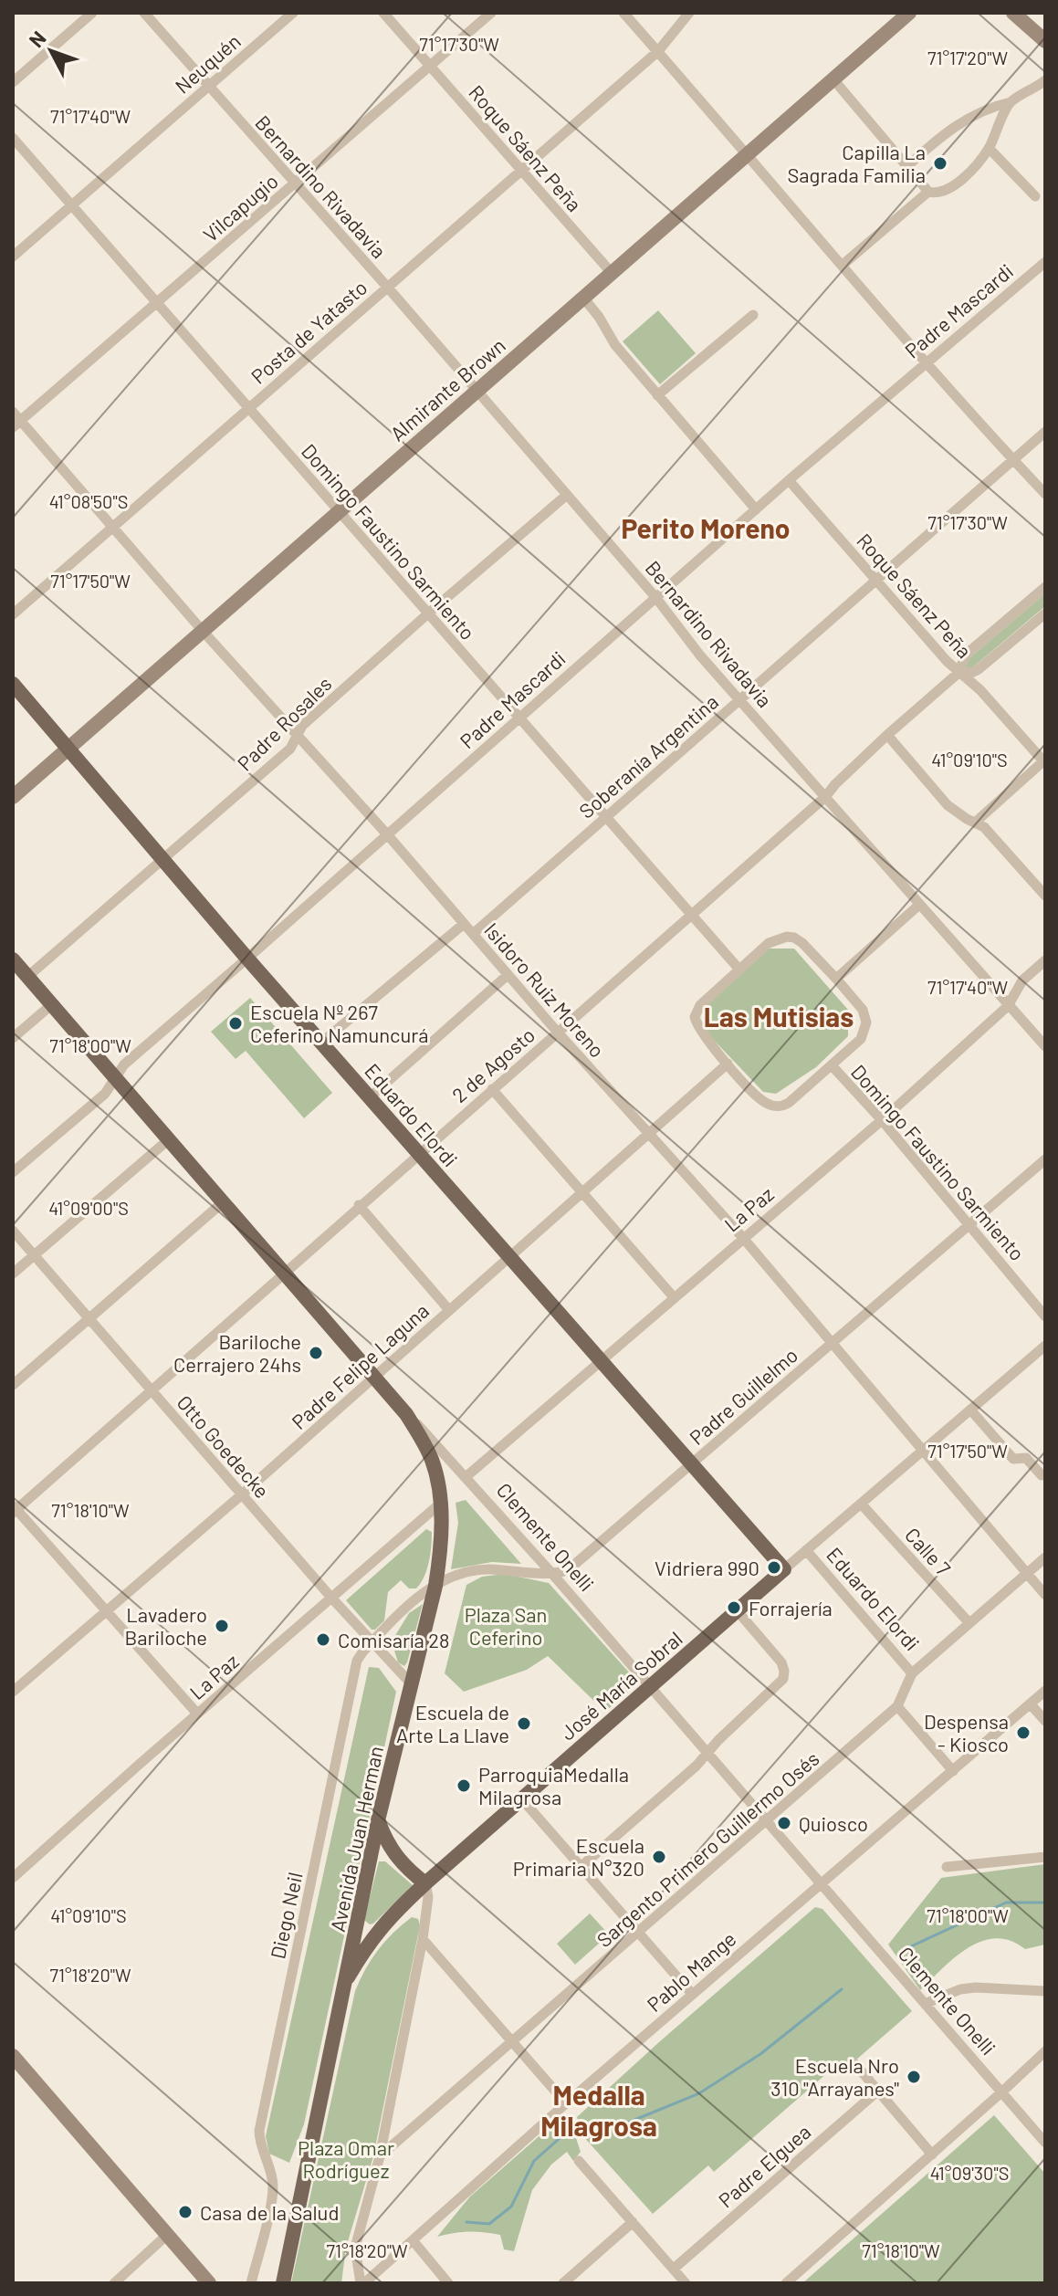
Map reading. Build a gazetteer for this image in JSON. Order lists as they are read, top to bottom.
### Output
{
  "streets": {
    "main road": [
      "Eduardo Elordi",
      "Clemente Onelli",
      "José María Sobral",
      "Avenida Juan Herman"
    ],
    "street": [
      "Neuquén",
      "Roque Sáenz Peña",
      "Bernardino Rivadavia",
      "Vilcapugio",
      "Padre Mascardi",
      "Posta de Yatasto",
      "Almirante Brown",
      "Domingo Faustino Sarmiento",
      "Padre Rosales",
      "Soberanía Argentina",
      "Isidoro Ruiz Moreno",
      "2 de Agosto",
      "La Paz",
      "Padre Felipe Laguna",
      "Padre Guillelmo",
      "Otto Goedecke",
      "Calle 7",
      "Sargento Primero Guillermo Osés",
      "Diego Neil",
      "Pablo Mange",
      "Padre Elguea"
    ]
  },
  "crossings": [
    ["Neuquén", "Bernardino Rivadavia"],
    ["Neuquén", "Domingo Faustino Sarmiento"],
    ["Roque Sáenz Peña", "Vilcapugio"],
    ["Roque Sáenz Peña", "Padre Mascardi"],
    ["Roque Sáenz Peña", "Posta de Yatasto"],
    ["Roque Sáenz Peña", "Almirante Brown"],
    ["Roque Sáenz Peña", "Soberanía Argentina"],
    ["Roque Sáenz Peña", "2 de Agosto"],
    ["Bernardino Rivadavia", "Vilcapugio"],
    ["Bernardino Rivadavia", "Padre Mascardi"],
    ["Bernardino Rivadavia", "Posta de Yatasto"],
    ["Bernardino Rivadavia", "Almirante Brown"],
    ["Bernardino Rivadavia", "Padre Rosales"],
    ["Bernardino Rivadavia", "Soberanía Argentina"],
    ["Bernardino Rivadavia", "2 de Agosto"],
    ["Bernardino Rivadavia", "La Paz"],
    ["Vilcapugio", "Domingo Faustino Sarmiento"],
    ["Vilcapugio", "Isidoro Ruiz Moreno"],
    ["Padre Mascardi", "Domingo Faustino Sarmiento"],
    ["Padre Mascardi", "Isidoro Ruiz Moreno"],
    ["Padre Mascardi", "Eduardo Elordi"],
    ["Padre Mascardi", "Clemente Onelli"],
    ["Posta de Yatasto", "Domingo Faustino Sarmiento"],
    ["Posta de Yatasto", "Isidoro Ruiz Moreno"],
    ["Almirante Brown", "Domingo Faustino Sarmiento"],
    ["Almirante Brown", "Isidoro Ruiz Moreno"],
    ["Almirante Brown", "Eduardo Elordi"],
    ["Domingo Faustino Sarmiento", "Padre Rosales"],
    ["Domingo Faustino Sarmiento", "Soberanía Argentina"],
    ["Domingo Faustino Sarmiento", "2 de Agosto"],
    ["Domingo Faustino Sarmiento", "La Paz"],
    ["Domingo Faustino Sarmiento", "Padre Felipe Laguna"],
    ["Domingo Faustino Sarmiento", "Padre Guillelmo"],
    ["Padre Rosales", "Isidoro Ruiz Moreno"],
    ["Padre Rosales", "Eduardo Elordi"],
    ["Padre Rosales", "Clemente Onelli"],
    ["Soberanía Argentina", "Isidoro Ruiz Moreno"],
    ["Isidoro Ruiz Moreno", "2 de Agosto"],
    ["Isidoro Ruiz Moreno", "La Paz"],
    ["Isidoro Ruiz Moreno", "Padre Felipe Laguna"],
    ["Isidoro Ruiz Moreno", "Padre Guillelmo"],
    ["Isidoro Ruiz Moreno", "José María Sobral"],
    ["Isidoro Ruiz Moreno", "Sargento Primero Guillermo Osés"],
    ["2 de Agosto", "Eduardo Elordi"],
    ["2 de Agosto", "Otto Goedecke"],
    ["2 de Agosto", "Clemente Onelli"],
    ["Eduardo Elordi", "La Paz"],
    ["Eduardo Elordi", "Padre Felipe Laguna"],
    ["Eduardo Elordi", "Padre Guillelmo"],
    ["Eduardo Elordi", "José María Sobral"],
    ["Eduardo Elordi", "Sargento Primero Guillermo Osés"],
    ["La Paz", "Otto Goedecke"],
    ["La Paz", "Clemente Onelli"],
    ["La Paz", "Avenida Juan Herman"],
    ["Padre Felipe Laguna", "Otto Goedecke"],
    ["Padre Felipe Laguna", "Clemente Onelli"],
    ["Padre Guillelmo", "Clemente Onelli"],
    ["Otto Goedecke", "Avenida Juan Herman"],
    ["Otto Goedecke", "Diego Neil"],
    ["Clemente Onelli", "José María Sobral"],
    ["Clemente Onelli", "Avenida Juan Herman"],
    ["Clemente Onelli", "Sargento Primero Guillermo Osés"],
    ["Clemente Onelli", "Pablo Mange"],
    ["Calle 7", "José María Sobral"],
    ["Calle 7", "Sargento Primero Guillermo Osés"],
    ["José María Sobral", "Avenida Juan Herman"],
    ["Avenida Juan Herman", "Diego Neil"]
  ],
  "districts": ["Perito Moreno", "Las Mutisias", "Medalla Milagrosa"],
  "parks": ["Plaza San Ceferino", "Plaza Omar Rodríguez"],
  "places": [
    "Capilla La Sagrada Familia",
    "Escuela Nº 267 Ceferino Namuncurá",
    "Bariloche Cerrajero 24hs",
    "Vidriera 990",
    "Forrajería",
    "Lavadero Bariloche",
    "Comisaría 28",
    "Escuela de Arte La Llave",
    "Despensa - Kiosco",
    "ParroquiaMedalla Milagrosa",
    "Quiosco",
    "Escuela Primaria N°320",
    "Escuela Nro 310 \"Arrayanes\"",
    "Casa de la Salud"
  ],
  "north": "top left",
  "coordinates": [
    "71°17'30\"W",
    "71°17'20\"W",
    "71°17'40\"W",
    "41°08'50\"S",
    "71°17'50\"W",
    "41°09'10\"S",
    "71°18'00\"W",
    "41°09'00\"S",
    "71°18'10\"W",
    "71°18'20\"W",
    "41°09'30\"S"
  ]
}
